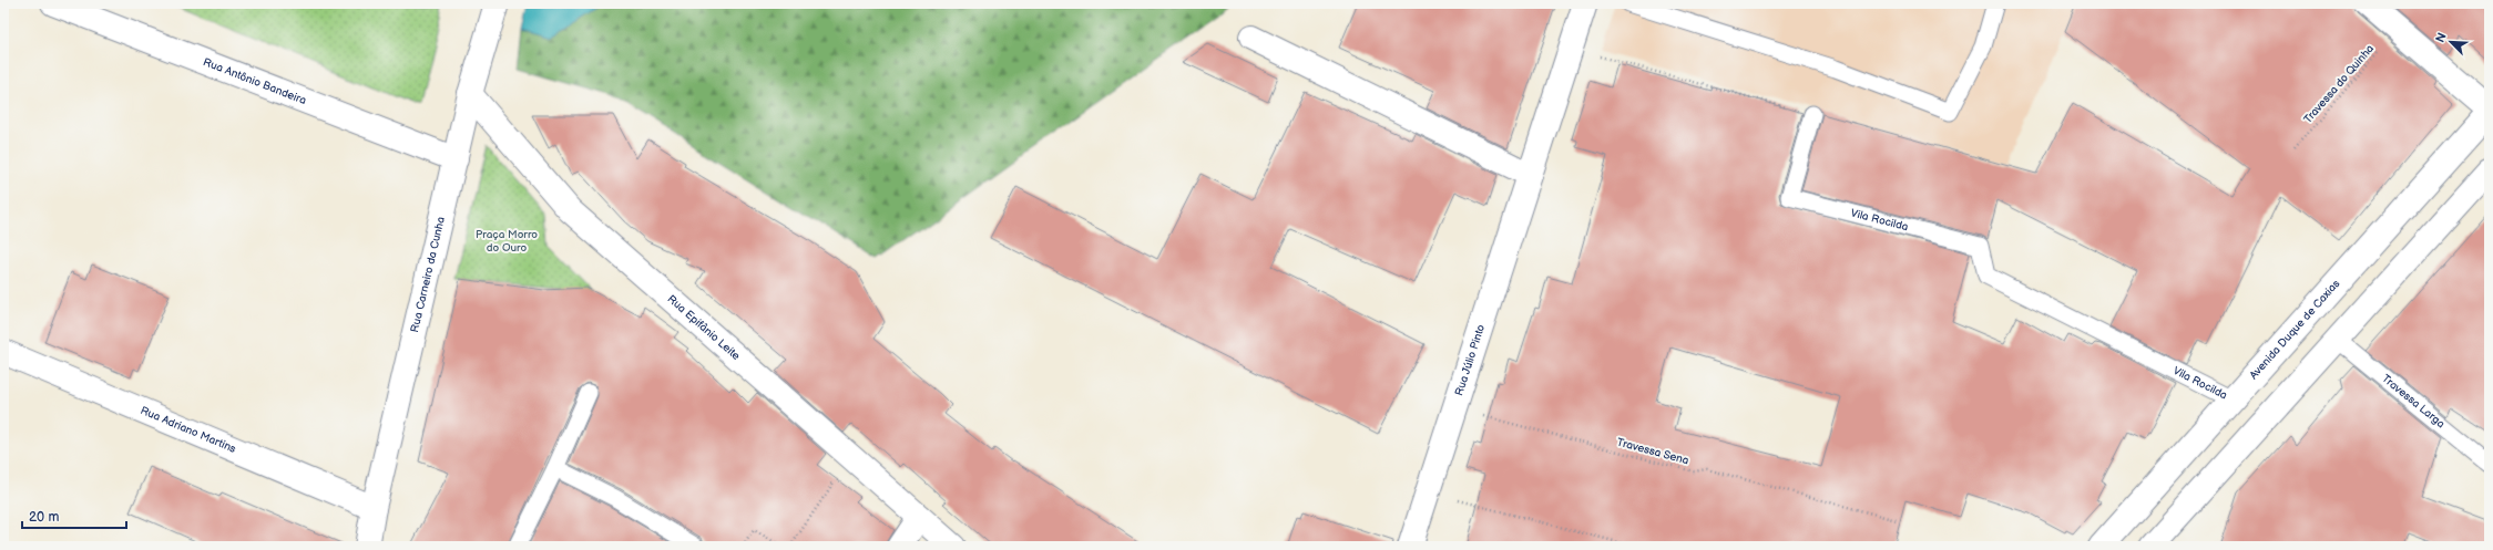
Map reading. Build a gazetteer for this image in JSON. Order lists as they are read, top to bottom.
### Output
{
  "streets": {
    "street": [
      "Rua Antônio Bandeira",
      "Rua Carneiro da Cunha",
      "Rua Epifânio Leite",
      "Avenida Duque de Caxias",
      "Rua Júlio Pinto",
      "Rua Adriano Martins"
    ],
    "lane": ["Vila Rocilda", "Travessa Larga"],
    "path": ["Travessa do Quinha", "Travessa Sena"]
  },
  "crossings": [
    ["Rua Antônio Bandeira", "Rua Carneiro da Cunha"],
    ["Vila Rocilda", "Avenida Duque de Caxias"],
    ["Rua Carneiro da Cunha", "Rua Epifânio Leite"],
    ["Rua Carneiro da Cunha", "Rua Adriano Martins"],
    ["Rua Júlio Pinto", "Travessa Sena"]
  ],
  "parks": ["Praça Morro do Ouro"],
  "scale_bar": "20 m",
  "north": "top left"
}
